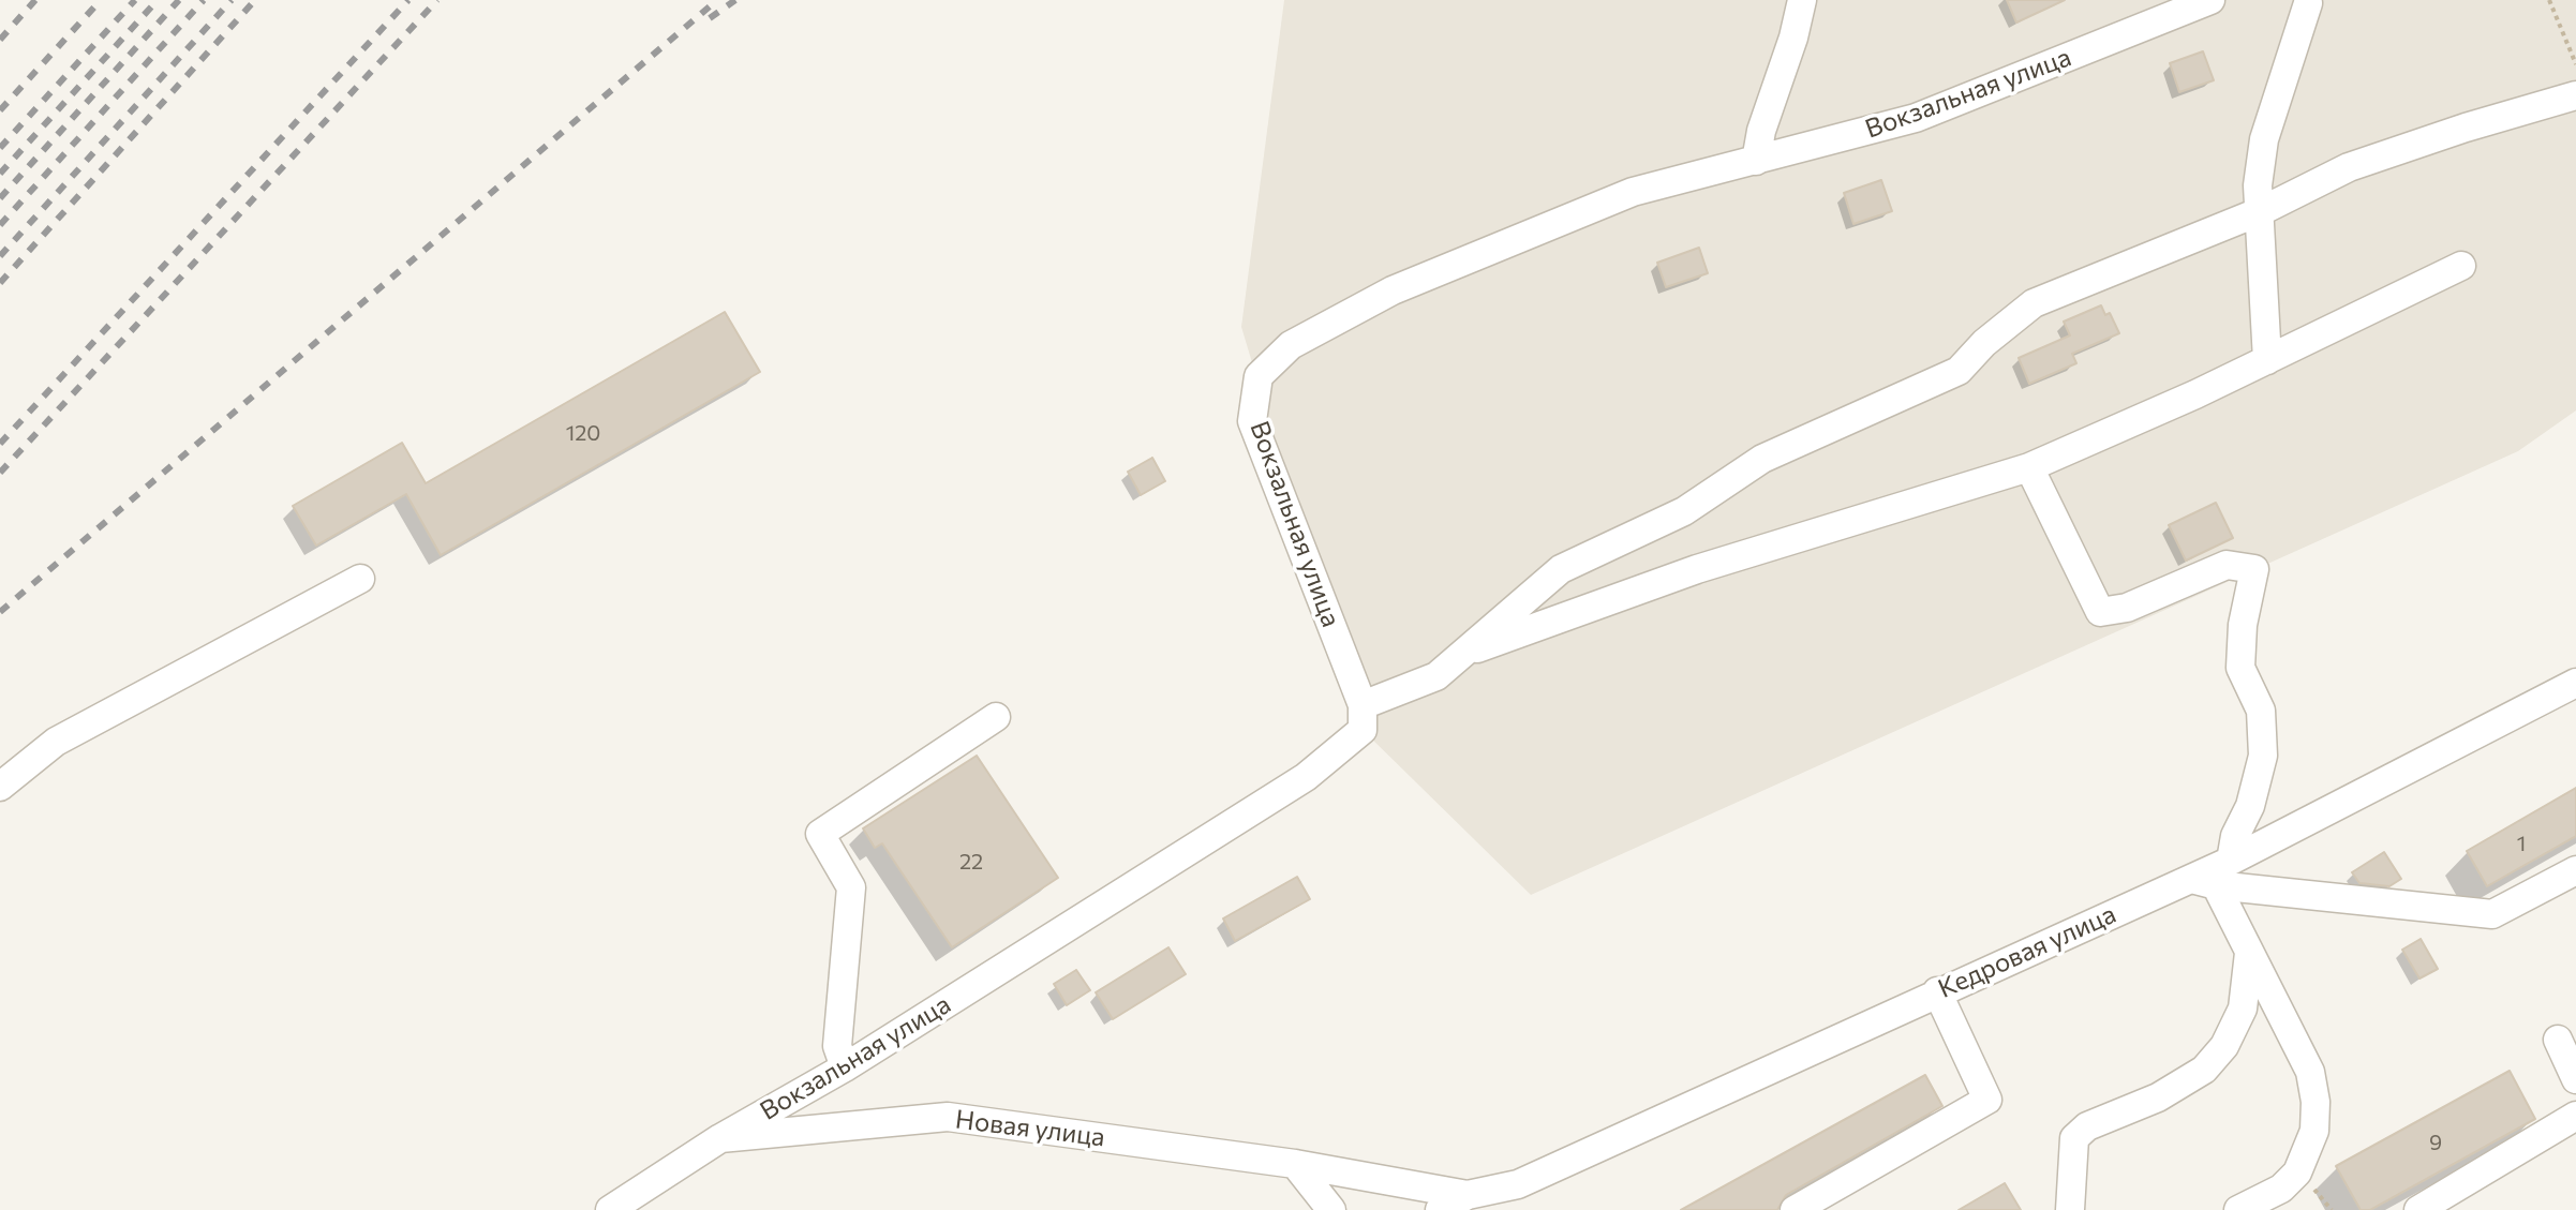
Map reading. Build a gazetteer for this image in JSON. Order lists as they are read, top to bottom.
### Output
{
  "streets": {
    "street": ["Вокзальная улица", "Кедровая улица", "Новая улица"]
  },
  "crossings": [
    ["Вокзальная улица", "Новая улица"],
    ["Кедровая улица", "Новая улица"]
  ],
  "house_numbers": [
    "120",
    "1",
    "22",
    "9"
  ]
}
